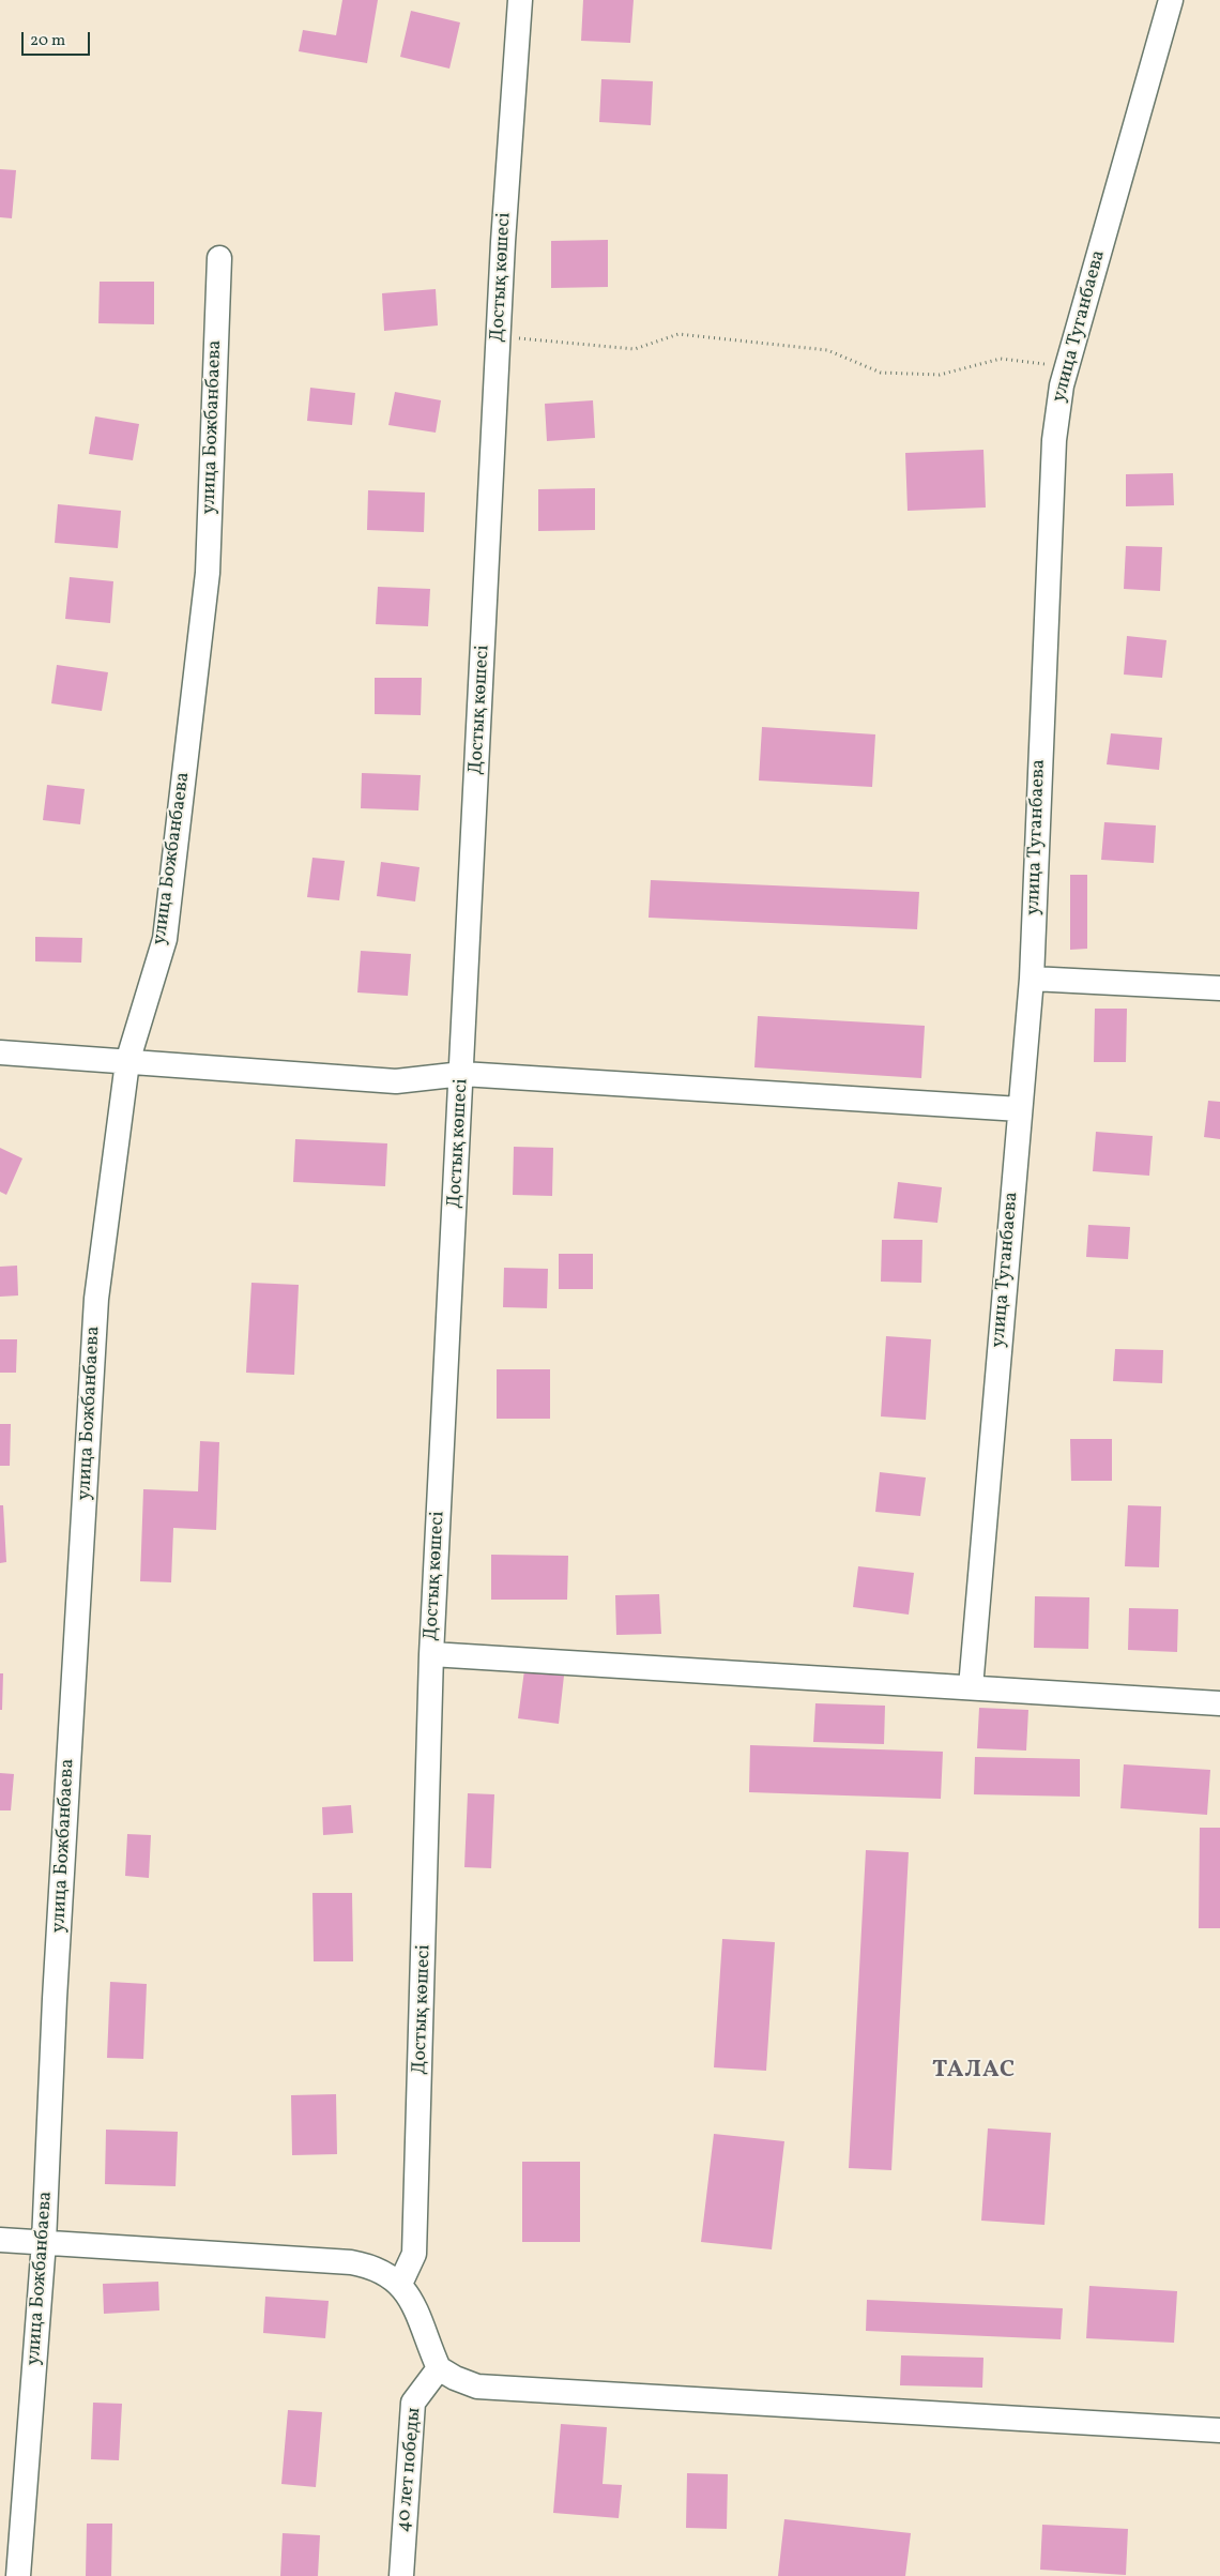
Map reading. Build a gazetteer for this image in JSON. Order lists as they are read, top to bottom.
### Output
{
  "streets": {
    "street": [
      "Достық көшесі",
      "улица Туганбаева",
      "улица Божбанбаева",
      "40 лет победы"
    ]
  },
  "districts": ["ТАЛАС"],
  "scale_bar": "20 m"
}
